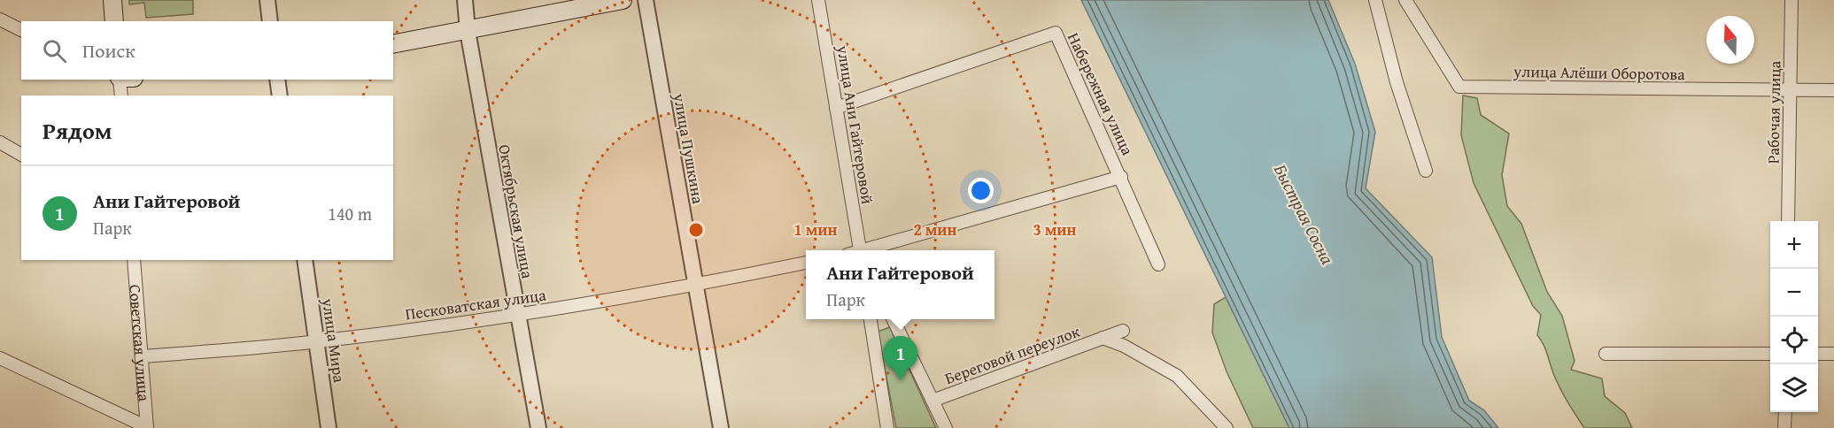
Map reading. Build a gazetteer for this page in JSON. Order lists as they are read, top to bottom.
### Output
{
  "streets": {
    "street": [
      "улица Алёши Оборотова",
      "Набережная улица",
      "Рабочая улица",
      "улица Ани Гайтеровой",
      "улица Пушкина",
      "Октябрьская улица",
      "Песковатская улица",
      "улица Мира",
      "Советская улица",
      "Береговой переулок"
    ]
  },
  "crossings": [
    ["улица Алёши Оборотова", "Рабочая улица"],
    ["Набережная улица", "улица Ани Гайтеровой"],
    ["улица Пушкина", "Песковатская улица"],
    ["Октябрьская улица", "Песковатская улица"],
    ["Песковатская улица", "улица Мира"],
    ["Песковатская улица", "Советская улица"]
  ],
  "water": ["Быстрая Сосна"],
  "north": "top",
  "page": {
    "search": "Поиск",
    "heading": "Рядом",
    "list": [
      {
        "mark": "1",
        "name": "Ани Гайтеровой",
        "note": "Парк",
        "value": "140 m"
      }
    ],
    "map_buttons": ["+", "−"],
    "popup": ["Ани Гайтеровой", "Парк"],
    "pins": "1"
  },
  "rings": ["1 мин", "2 мин", "3 мин"]
}
